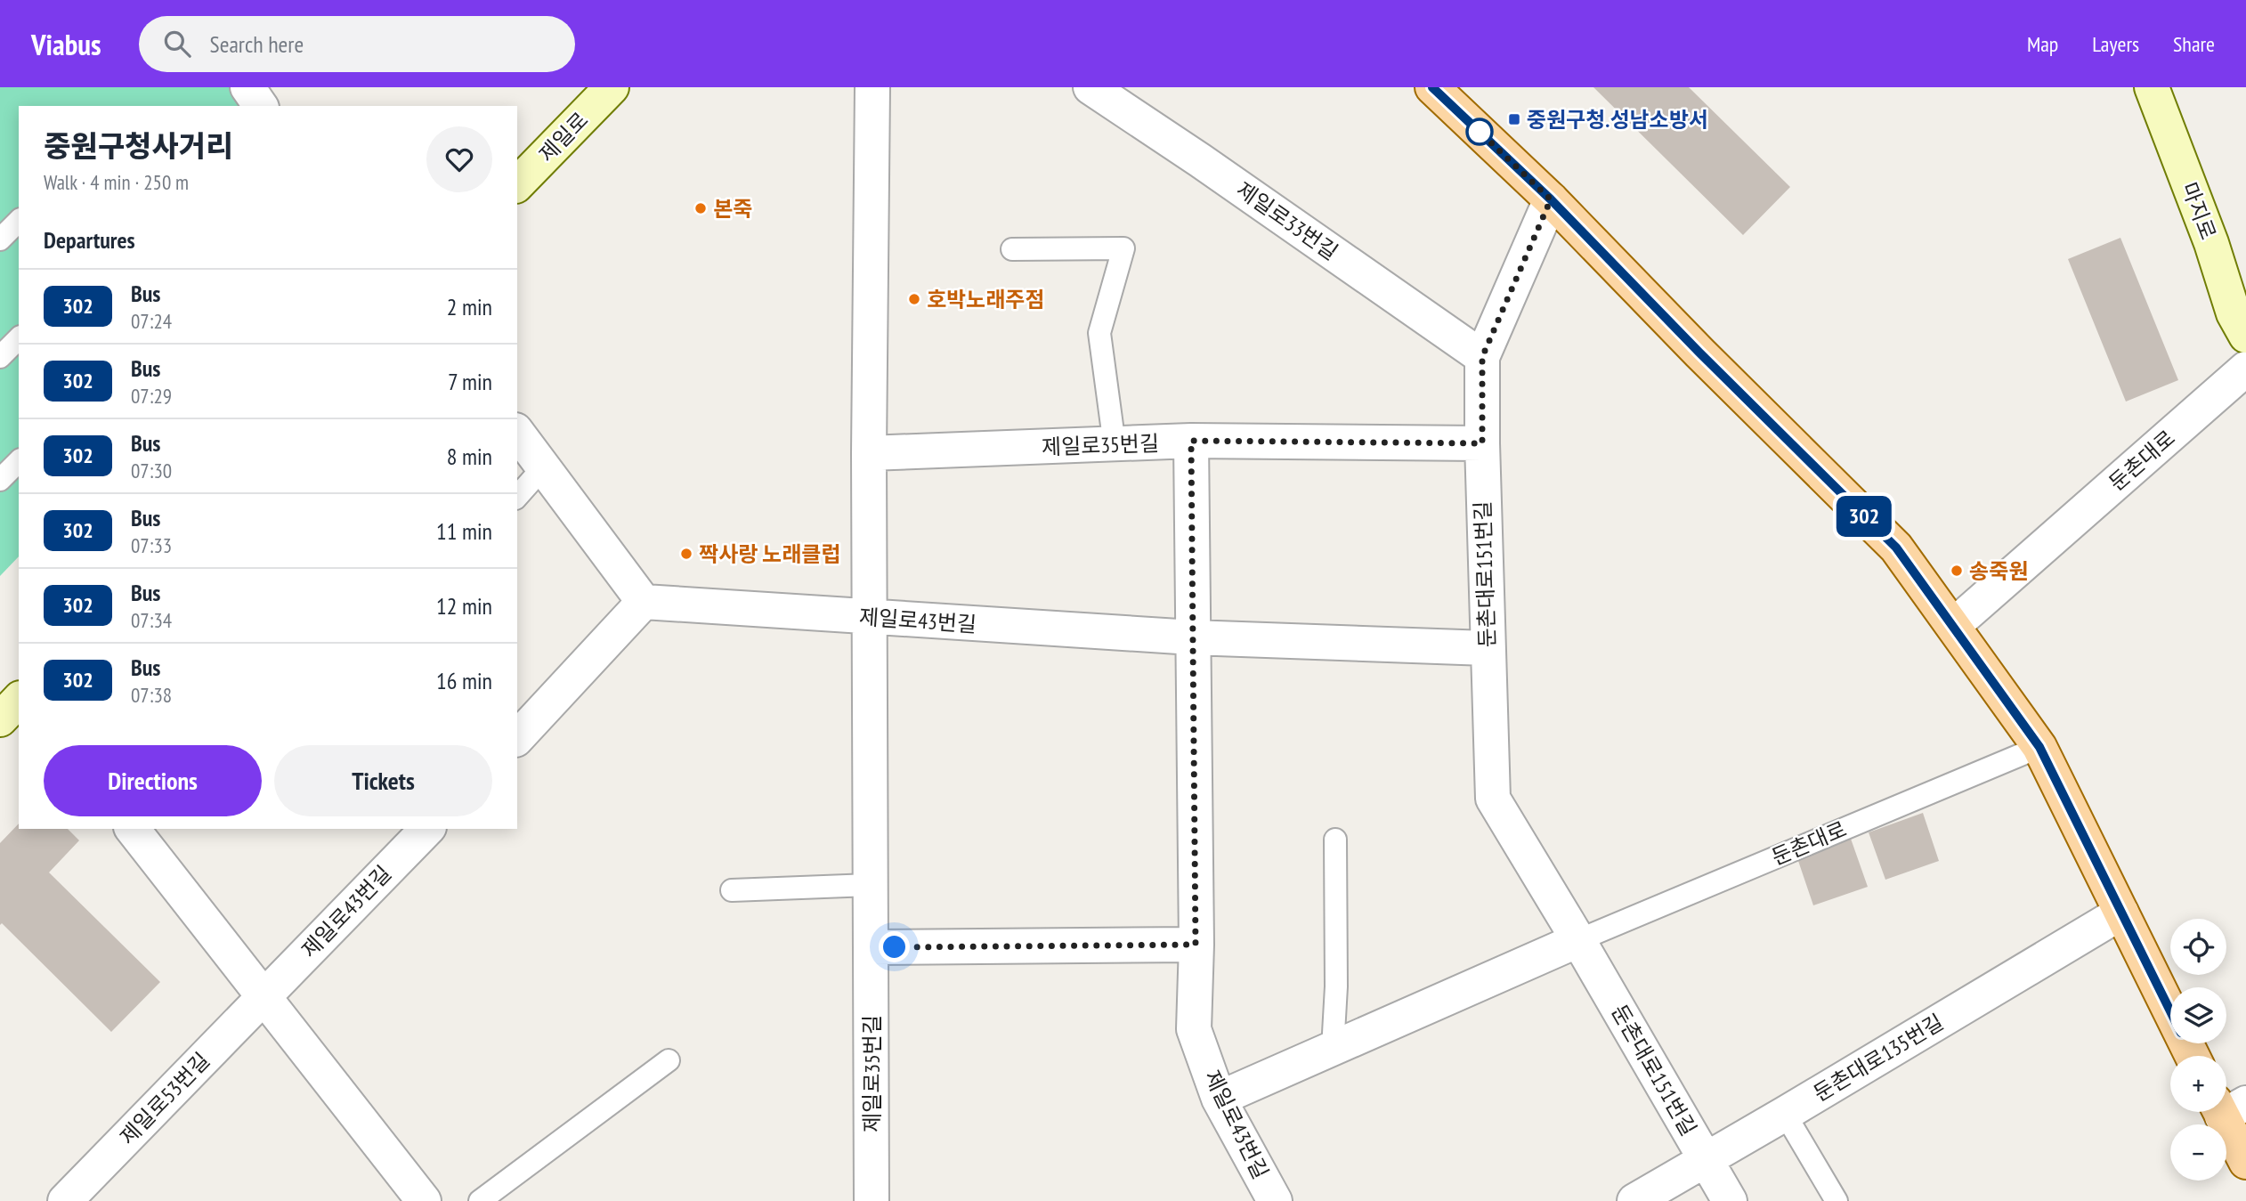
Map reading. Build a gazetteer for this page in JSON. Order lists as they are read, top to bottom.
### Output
{
  "streets": {
    "street": [
      "제일로",
      "마지로",
      "제일로33번길",
      "제일로35번길",
      "둔촌대로",
      "둔촌대로151번길",
      "제일로43번길",
      "둔촌대로135번길",
      "제일로53번길"
    ]
  },
  "crossings": [
    ["제일로33번길", "둔촌대로151번길"],
    ["제일로35번길", "둔촌대로151번길"],
    ["제일로35번길", "제일로43번길"],
    ["둔촌대로", "둔촌대로151번길"],
    ["둔촌대로151번길", "제일로43번길"],
    ["둔촌대로151번길", "둔촌대로135번길"],
    ["제일로43번길", "제일로53번길"]
  ],
  "places": {
    "transit": ["중원구청.성남소방서"],
    "other": [
      "본죽",
      "호박노래주점",
      "짝사랑 노래클럽",
      "송죽원"
    ]
  },
  "lines": ["bus line 302"],
  "page": {
    "header": "Viabus",
    "search": "Search here",
    "nav": ["Map", "Layers", "Share"],
    "on_map": "302",
    "heading": [
      ["중원구청사거리", "Walk · 4 min · 250 m"],
      "Departures"
    ],
    "list": [
      {
        "mark": "302",
        "name": "Bus",
        "note": "07:24",
        "value": "2 min"
      },
      {
        "mark": "302",
        "name": "Bus",
        "note": "07:29",
        "value": "7 min"
      },
      {
        "mark": "302",
        "name": "Bus",
        "note": "07:30",
        "value": "8 min"
      },
      {
        "mark": "302",
        "name": "Bus",
        "note": "07:33",
        "value": "11 min"
      },
      {
        "mark": "302",
        "name": "Bus",
        "note": "07:34",
        "value": "12 min"
      },
      {
        "mark": "302",
        "name": "Bus",
        "note": "07:38",
        "value": "16 min"
      }
    ],
    "buttons": ["Directions", "Tickets"],
    "map_buttons": ["+", "−"]
  }
}
